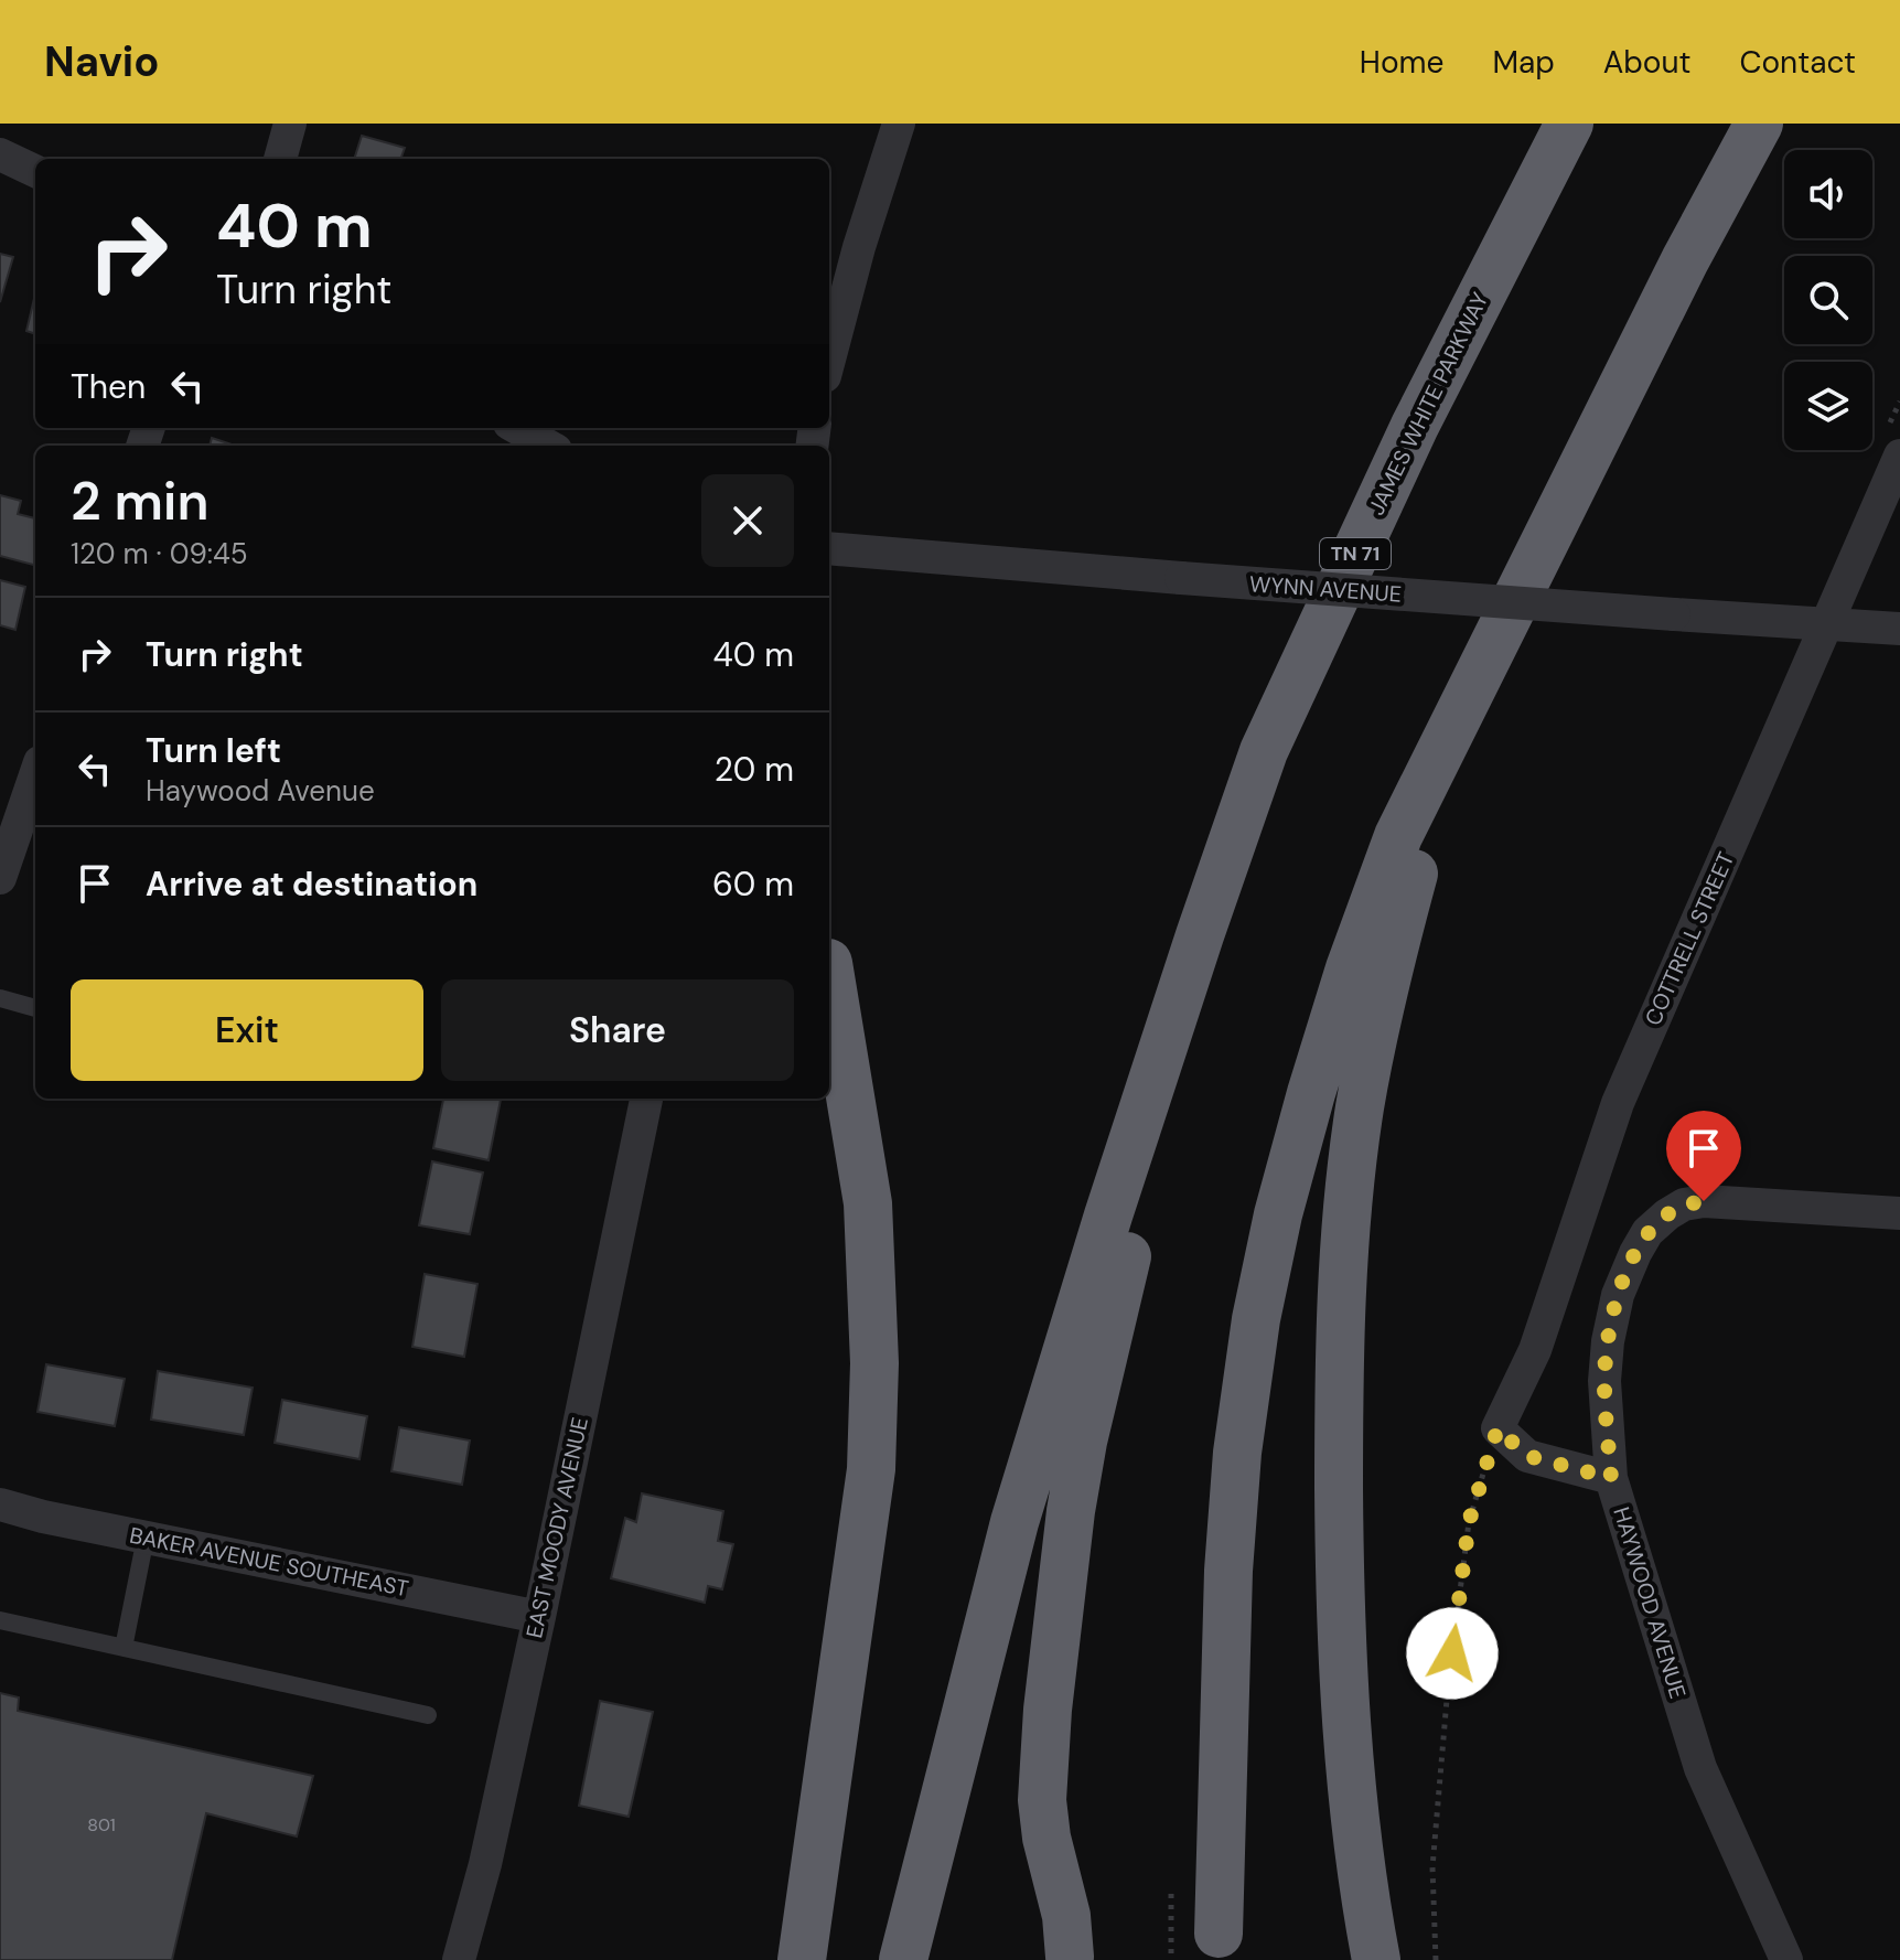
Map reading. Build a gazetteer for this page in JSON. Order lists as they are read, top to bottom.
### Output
{
  "streets": {
    "highway": ["JAMES WHITE PARKWAY", "TN 71"],
    "street": [
      "WYNN AVENUE",
      "COTTRELL STREET",
      "EAST MOODY AVENUE",
      "BAKER AVENUE SOUTHEAST",
      "HAYWOOD AVENUE"
    ]
  },
  "crossings": [
    ["WYNN AVENUE", "COTTRELL STREET"],
    ["EAST MOODY AVENUE", "BAKER AVENUE SOUTHEAST"]
  ],
  "house_numbers": ["801"],
  "page": {
    "header": "Navio",
    "nav": [
      "Home",
      "Map",
      "About",
      "Contact"
    ],
    "turn": ["40 m", "Turn right"],
    "then": "Then",
    "heading": ["2 min", "120 m · 09:45"],
    "list": [
      {
        "name": "Turn right",
        "value": "40 m"
      },
      {
        "name": "Turn left",
        "note": "Haywood Avenue",
        "value": "20 m"
      },
      {
        "name": "Arrive at destination",
        "value": "60 m"
      }
    ],
    "buttons": ["Exit", "Share"]
  }
}
